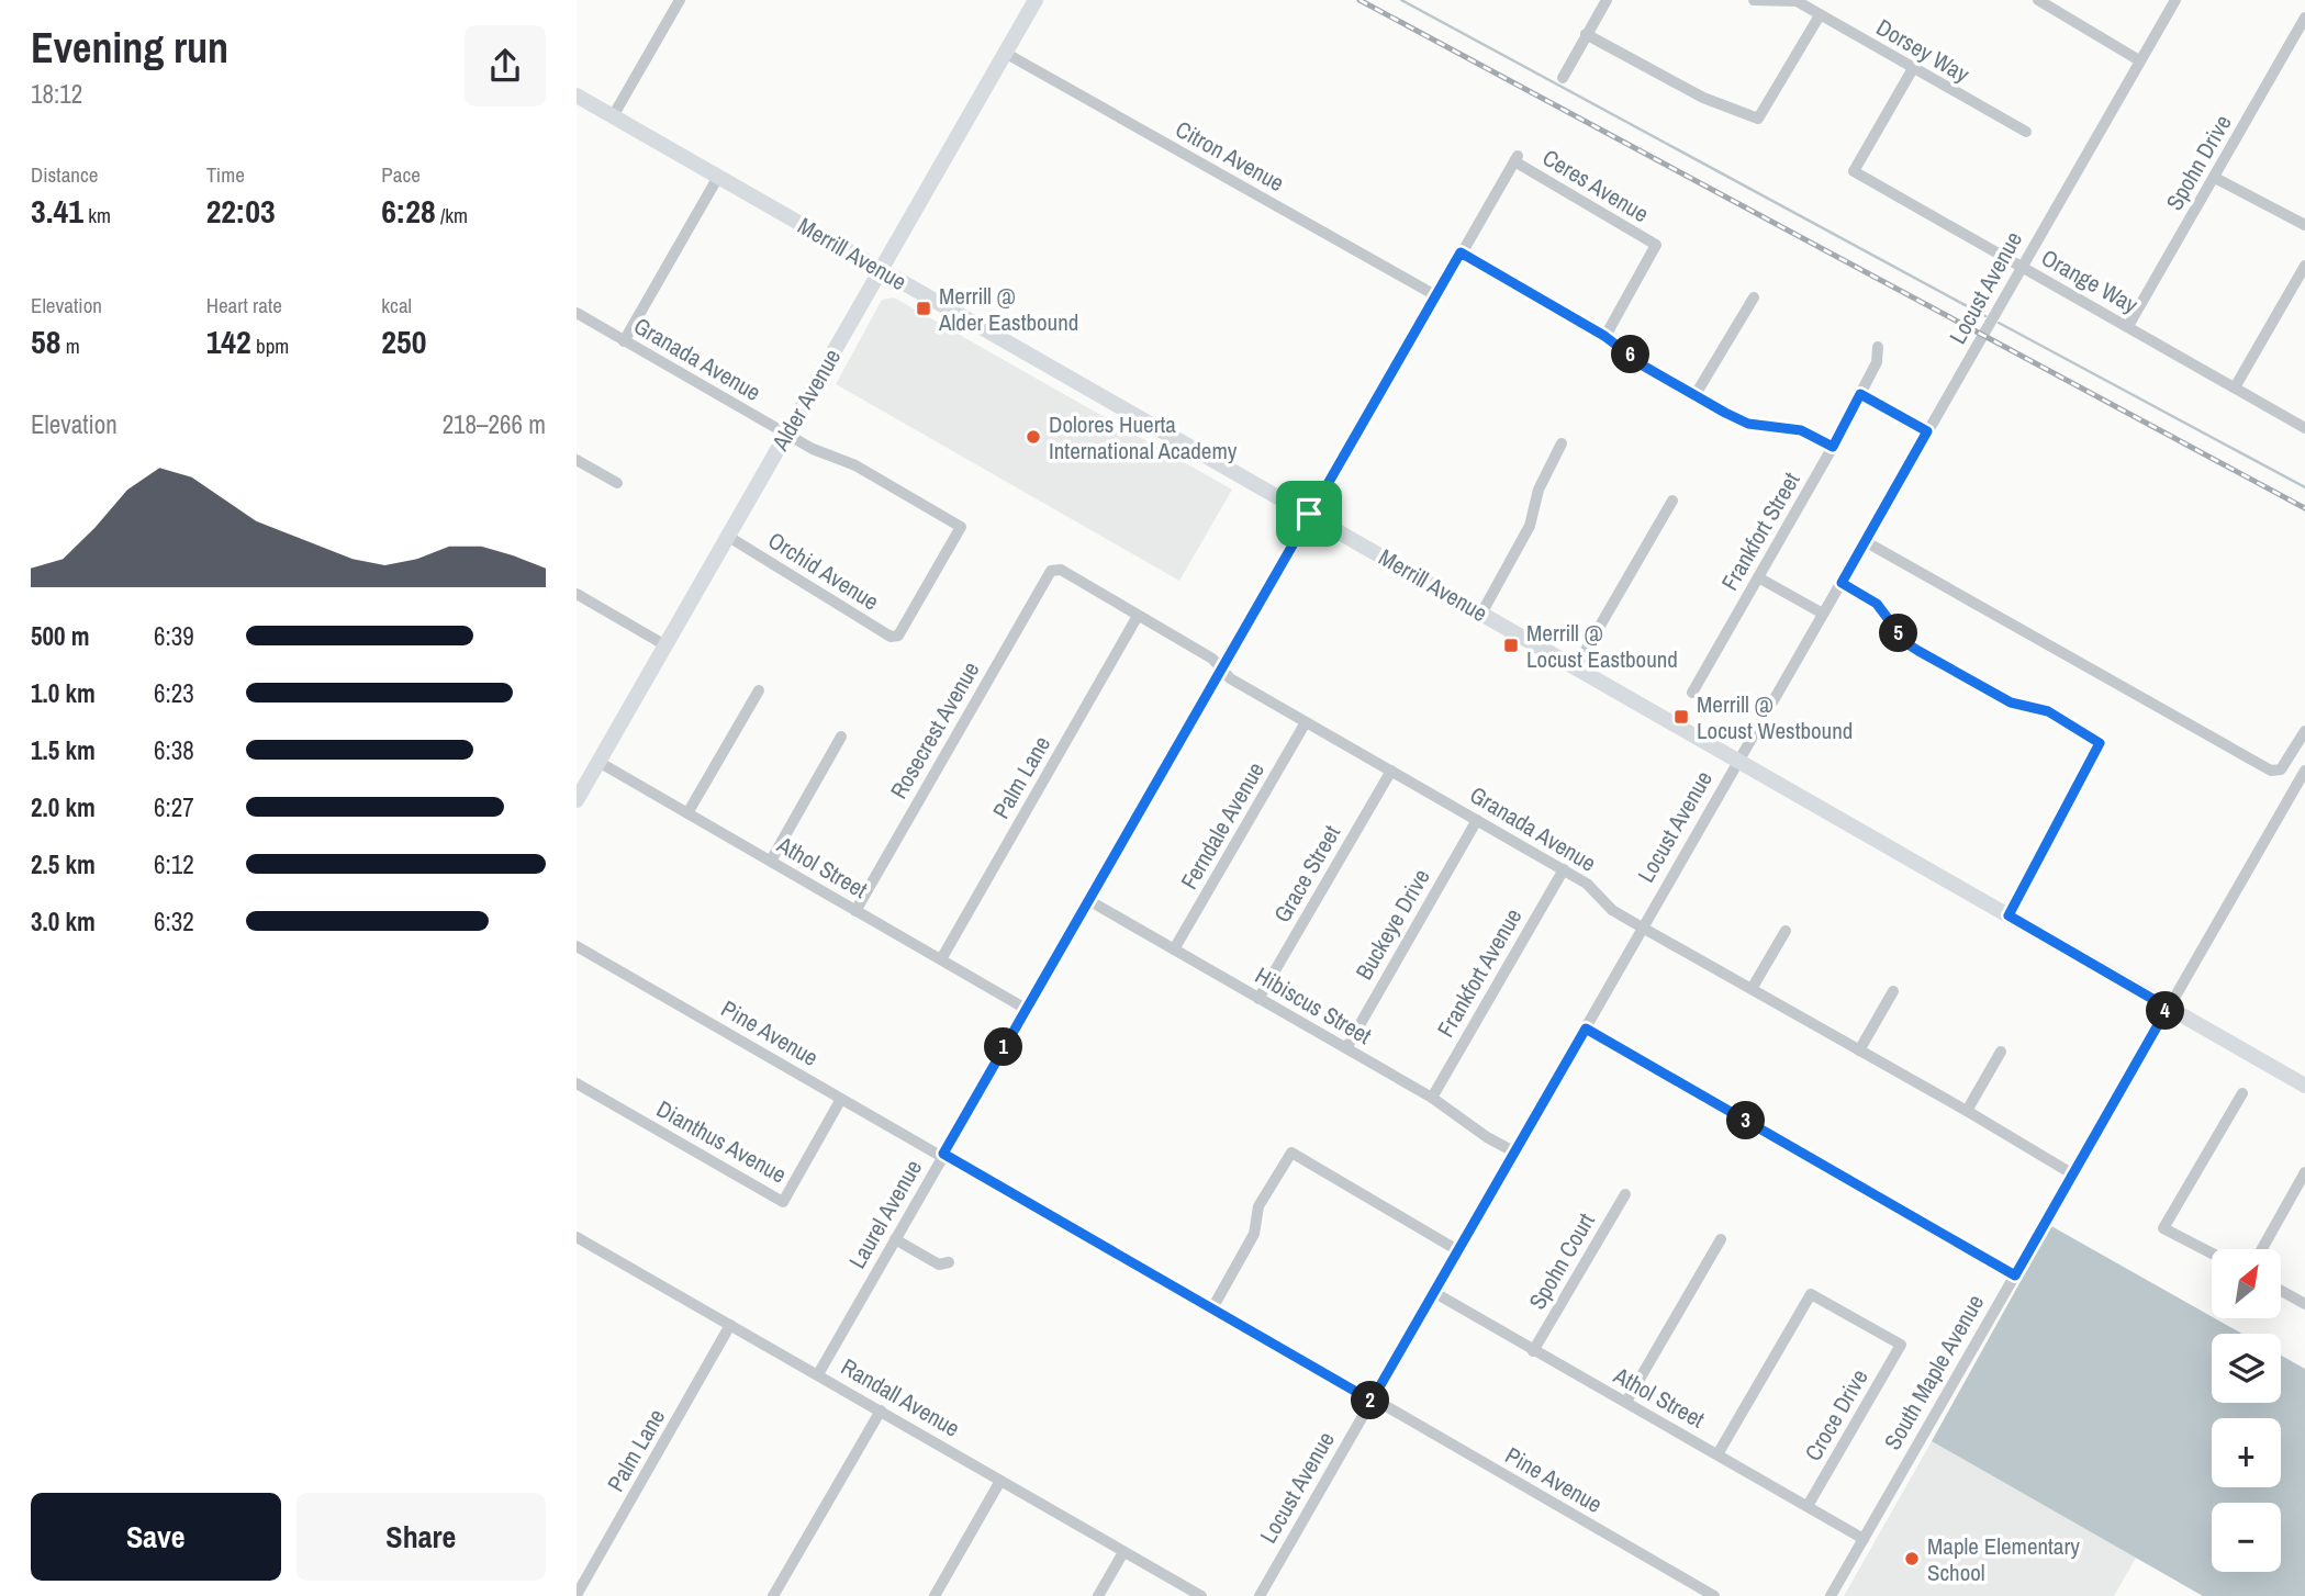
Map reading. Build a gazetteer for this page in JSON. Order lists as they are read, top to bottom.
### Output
{
  "streets": {
    "main road": ["Merrill Avenue", "Alder Avenue"],
    "street": [
      "Dorsey Way",
      "Citron Avenue",
      "Spohn Drive",
      "Ceres Avenue",
      "Orange Way",
      "Locust Avenue",
      "Granada Avenue",
      "Frankfort Street",
      "Orchid Avenue",
      "Rosecrest Avenue",
      "Palm Lane",
      "Ferndale Avenue",
      "Athol Street",
      "Grace Street",
      "Buckeye Drive",
      "Frankfort Avenue",
      "Hibiscus Street",
      "Pine Avenue",
      "Dianthus Avenue",
      "Laurel Avenue",
      "Spohn Court",
      "South Maple Avenue",
      "Randall Avenue",
      "Croce Drive"
    ]
  },
  "crossings": [
    ["Dorsey Way", "Orange Way"],
    ["Citron Avenue", "Alder Avenue"],
    ["Citron Avenue", "Laurel Avenue"],
    ["Spohn Drive", "Orange Way"],
    ["Ceres Avenue", "Laurel Avenue"],
    ["Merrill Avenue", "Locust Avenue"],
    ["Merrill Avenue", "Alder Avenue"],
    ["Merrill Avenue", "Laurel Avenue"],
    ["Merrill Avenue", "South Maple Avenue"],
    ["Orange Way", "Locust Avenue"],
    ["Locust Avenue", "Granada Avenue"],
    ["Locust Avenue", "Athol Street"],
    ["Locust Avenue", "Hibiscus Street"],
    ["Locust Avenue", "Pine Avenue"],
    ["Granada Avenue", "Alder Avenue"],
    ["Granada Avenue", "Orchid Avenue"],
    ["Granada Avenue", "Rosecrest Avenue"],
    ["Granada Avenue", "Palm Lane"],
    ["Granada Avenue", "Ferndale Avenue"],
    ["Granada Avenue", "Grace Street"],
    ["Granada Avenue", "Buckeye Drive"],
    ["Granada Avenue", "Frankfort Avenue"],
    ["Granada Avenue", "Laurel Avenue"],
    ["Granada Avenue", "South Maple Avenue"],
    ["Alder Avenue", "Orchid Avenue"],
    ["Alder Avenue", "Athol Street"],
    ["Rosecrest Avenue", "Athol Street"],
    ["Palm Lane", "Athol Street"],
    ["Palm Lane", "Randall Avenue"],
    ["Ferndale Avenue", "Hibiscus Street"],
    ["Athol Street", "Laurel Avenue"],
    ["Athol Street", "Spohn Court"],
    ["Athol Street", "South Maple Avenue"],
    ["Athol Street", "Croce Drive"],
    ["Grace Street", "Hibiscus Street"],
    ["Buckeye Drive", "Hibiscus Street"],
    ["Frankfort Avenue", "Hibiscus Street"],
    ["Hibiscus Street", "Laurel Avenue"],
    ["Pine Avenue", "Dianthus Avenue"],
    ["Pine Avenue", "Laurel Avenue"],
    ["Laurel Avenue", "Randall Avenue"]
  ],
  "places": {
    "transit": ["Merrill @ Alder Eastbound", "Merrill @ Locust Eastbound", "Merrill @ Locust Westbound"],
    "other": ["Dolores Huerta International Academy", "Maple Elementary School"]
  },
  "north": "top right",
  "page": {
    "heading": ["Evening run", "18:12"],
    "stats": [
      ["Distance", "3.41 km"],
      ["Time", "22:03"],
      ["Pace", "6:28 /km"],
      ["Elevation", "58 m"],
      ["Heart rate", "142 bpm"],
      ["kcal", "250"]
    ],
    "pins": [
      "6",
      "5",
      "4",
      "1",
      "3",
      "2"
    ],
    "chart": ["Elevation", "218–266 m"],
    "list": [
      {
        "name": "500 m",
        "note": "6:39"
      },
      {
        "name": "1.0 km",
        "note": "6:23"
      },
      {
        "name": "1.5 km",
        "note": "6:38"
      },
      {
        "name": "2.0 km",
        "note": "6:27"
      },
      {
        "name": "2.5 km",
        "note": "6:12"
      },
      {
        "name": "3.0 km",
        "note": "6:32"
      }
    ],
    "map_buttons": ["+", "−"],
    "buttons": ["Save", "Share"]
  }
}
